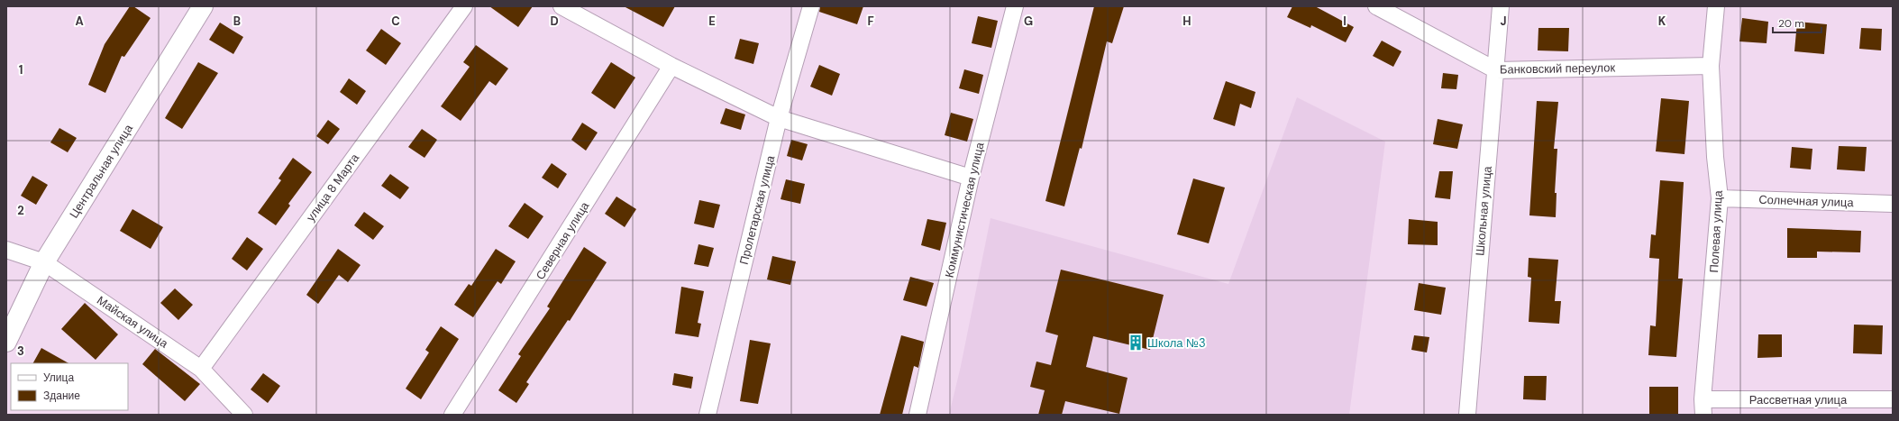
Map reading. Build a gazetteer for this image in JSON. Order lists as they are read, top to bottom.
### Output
{
  "streets": {
    "main road": ["Центральная улица"],
    "street": [
      "Банковский переулок",
      "улица 8 Марта",
      "Солнечная улица",
      "Пролетарская улица",
      "Коммунистическая улица",
      "Школьная улица",
      "Полевая улица",
      "Северная улица",
      "Майская улица",
      "Рассветная улица"
    ]
  },
  "crossings": [
    ["Банковский переулок", "Школьная улица"],
    ["Банковский переулок", "Полевая улица"],
    ["Центральная улица", "Майская улица"],
    ["улица 8 Марта", "Майская улица"],
    ["Солнечная улица", "Полевая улица"],
    ["Полевая улица", "Рассветная улица"]
  ],
  "places": {
    "building": ["Школа №3"]
  },
  "legend": ["Улица", "Здание"],
  "scale_bar": "20 m",
  "grid": {
    "columns": [
      "A",
      "B",
      "C",
      "D",
      "E",
      "F",
      "G",
      "H",
      "I",
      "J",
      "K"
    ],
    "rows": ["1", "2", "3"]
  }
}
